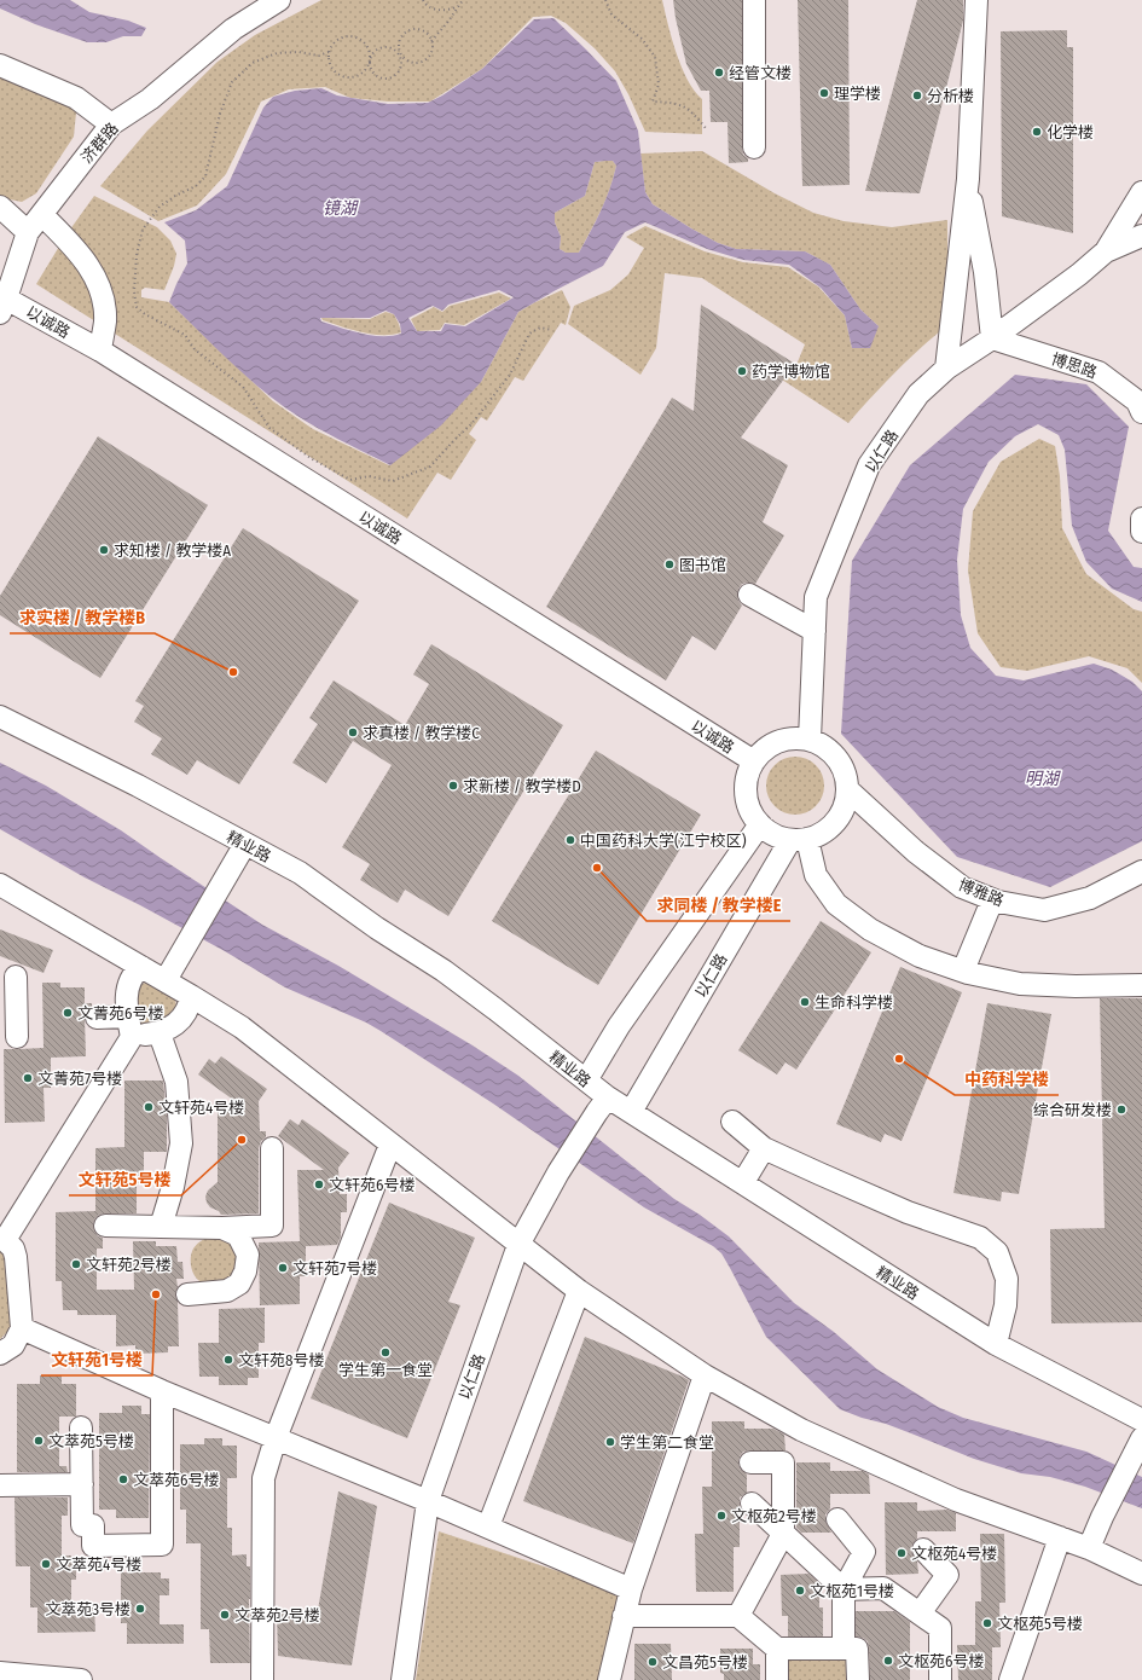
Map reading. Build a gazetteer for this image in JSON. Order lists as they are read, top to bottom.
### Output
{
  "streets": {
    "street": [
      "济群路",
      "以诚路",
      "博思路",
      "以仁路",
      "精业路",
      "博雅路"
    ]
  },
  "crossings": [
    ["济群路", "以诚路"],
    ["以诚路", "以仁路"],
    ["以诚路", "博雅路"],
    ["博思路", "以仁路"],
    ["以仁路", "精业路"],
    ["以仁路", "博雅路"]
  ],
  "water": ["镜湖", "明湖"],
  "places": [
    "经管文楼",
    "理学楼",
    "分析楼",
    "化学楼",
    "药学博物馆",
    "求知楼 / 教学楼A",
    "图书馆",
    "求实楼 / 教学楼B",
    "求真楼 / 教学楼C",
    "求新楼 / 教学楼D",
    "中国药科大学(江宁校区)",
    "求同楼 / 教学楼E",
    "生命科学楼",
    "文菁苑6号楼",
    "中药科学楼",
    "文菁苑7号楼",
    "文轩苑4号楼",
    "综合研发楼",
    "文轩苑5号楼",
    "文轩苑6号楼",
    "文轩苑2号楼",
    "文轩苑7号楼",
    "文轩苑1号楼",
    "学生第一食堂",
    "文轩苑8号楼",
    "文萃苑5号楼",
    "学生第二食堂",
    "文萃苑6号楼",
    "文枢苑2号楼",
    "文枢苑4号楼",
    "文萃苑4号楼",
    "文枢苑1号楼",
    "文萃苑3号楼",
    "文萃苑2号楼",
    "文枢苑5号楼",
    "文枢苑6号楼",
    "文昌苑5号楼"
  ]
}
